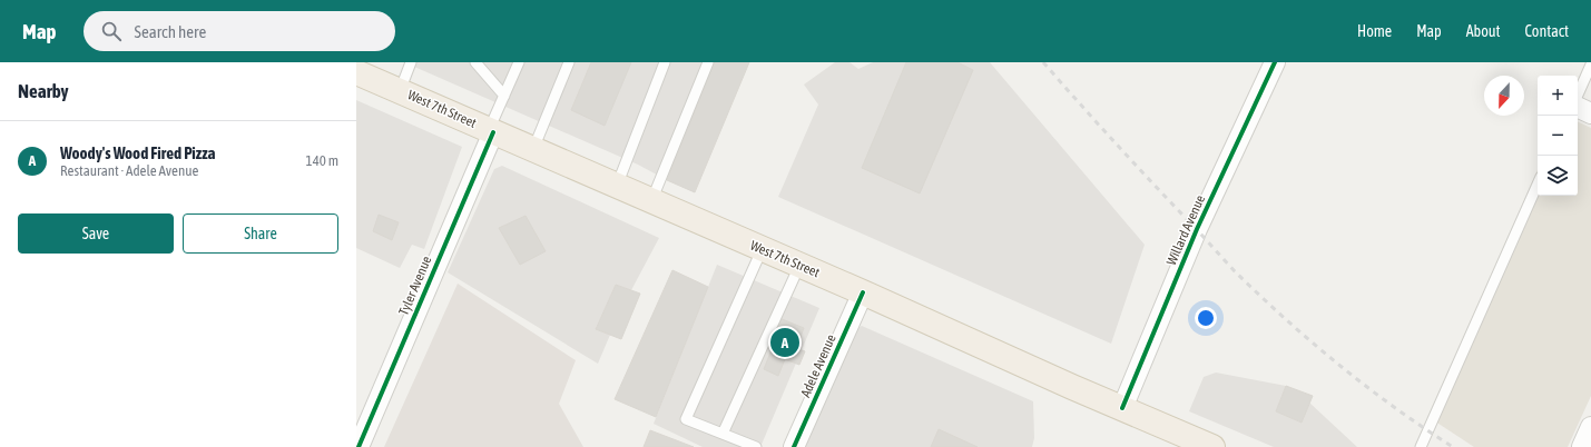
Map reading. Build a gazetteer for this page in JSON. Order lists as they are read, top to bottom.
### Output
{
  "streets": {
    "main road": ["West 7th Street"],
    "street": ["Willard Avenue", "Tyler Avenue", "Adele Avenue"]
  },
  "crossings": [
    ["West 7th Street", "Willard Avenue"],
    ["West 7th Street", "Tyler Avenue"],
    ["West 7th Street", "Adele Avenue"]
  ],
  "north": "bottom",
  "page": {
    "header": "Map",
    "search": "Search here",
    "nav": [
      "Home",
      "Map",
      "About",
      "Contact"
    ],
    "heading": "Nearby",
    "map_buttons": ["+", "−"],
    "list": [
      {
        "mark": "A",
        "name": "Woody's Wood Fired Pizza",
        "note": "Restaurant · Adele Avenue",
        "value": "140 m"
      }
    ],
    "buttons": ["Save", "Share"],
    "pins": "A"
  }
}
